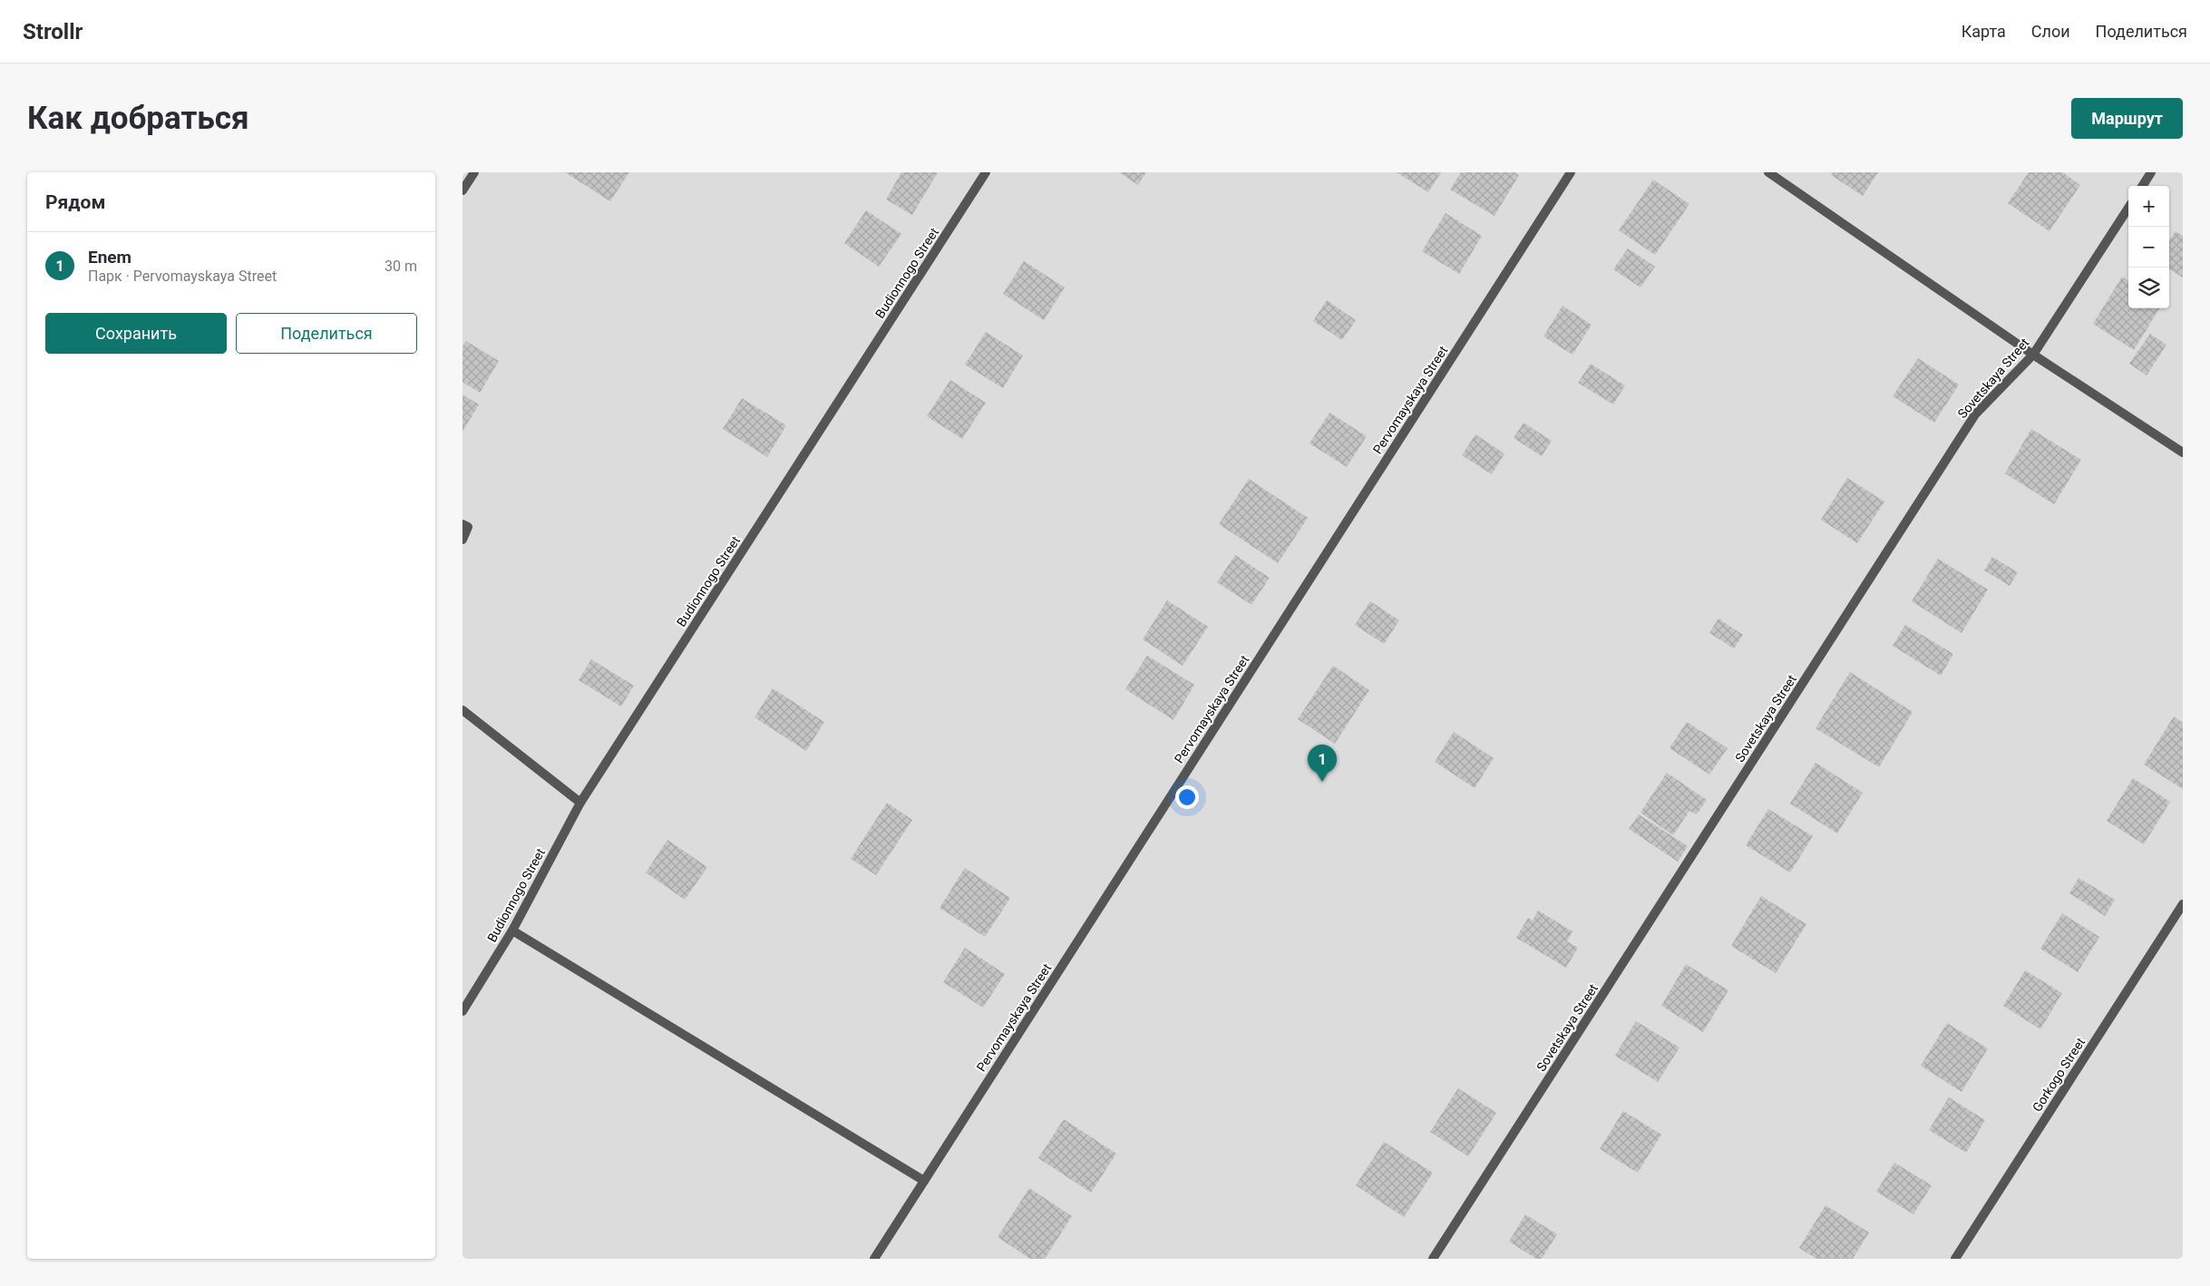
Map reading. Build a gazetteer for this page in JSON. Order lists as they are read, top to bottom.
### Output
{
  "streets": {
    "street": [
      "Budionnogo Street",
      "Sovetskaya Street",
      "Pervomayskaya Street",
      "Gorkogo Street"
    ]
  },
  "page": {
    "header": "Strollr",
    "nav": ["Карта", "Слои", "Поделиться"],
    "buttons": [
      "Маршрут",
      ["Сохранить", "Поделиться"]
    ],
    "title": "Как добраться",
    "heading": "Рядом",
    "map_buttons": ["+", "−"],
    "list": [
      {
        "mark": "1",
        "name": "Enem",
        "note": "Парк · Pervomayskaya Street",
        "value": "30 m"
      }
    ],
    "pins": "1"
  }
}
